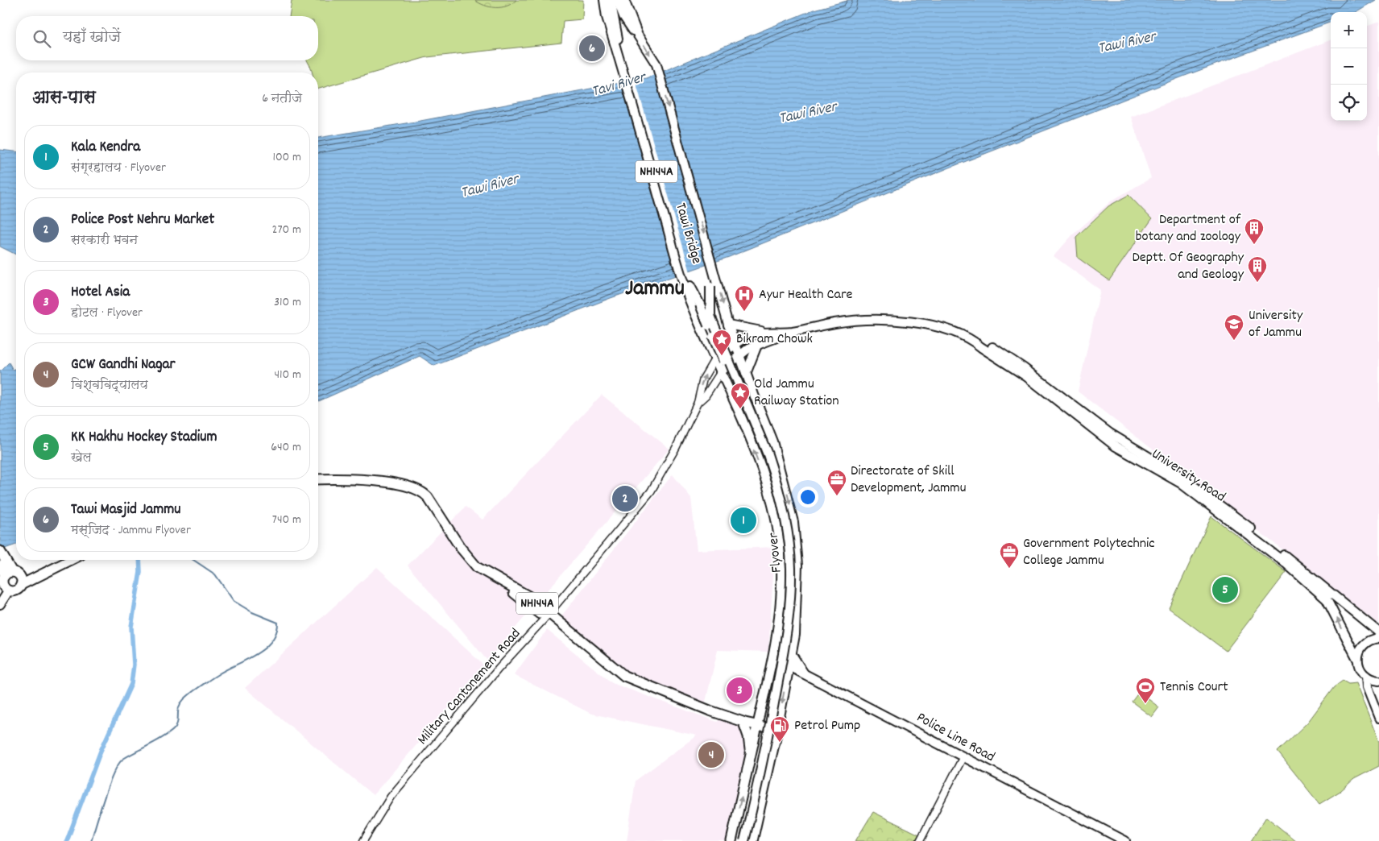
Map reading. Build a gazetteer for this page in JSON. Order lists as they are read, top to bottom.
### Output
{
  "streets": {
    "highway": ["NH144A"],
    "main road": [
      "Tawi Bridge",
      "University Road",
      "Flyover",
      "Police Line Road"
    ],
    "street": ["Military Cantonement Road"]
  },
  "crossings": [
    ["NH144A", "Military Cantonement Road"],
    ["Tawi Bridge", "Flyover"]
  ],
  "districts": ["Jammu"],
  "water": ["Tawi River", "Tavi River"],
  "places": {
    "building": ["Department of botany and zoology", "Deptt. Of Geography and Geology"],
    "hospital": ["Ayur Health Care"],
    "school or university": ["University of Jammu"],
    "place": ["Bikram Chowk", "Old Jammu Railway Station"],
    "office": ["Directorate of Skill Development, Jammu", "Government Polytechnic College Jammu"],
    "sports": ["Tennis Court"],
    "fuel station": ["Petrol Pump"]
  },
  "page": {
    "map_buttons": ["+", "−"],
    "search": "यहाँ खोजें",
    "pins": [
      "6",
      "2",
      "1",
      "5",
      "3",
      "4"
    ],
    "heading": ["आस-पास", "6 नतीजे"],
    "list": [
      {
        "mark": "1",
        "name": "Kala Kendra",
        "note": "संग्रहालय · Flyover",
        "value": "100 m"
      },
      {
        "mark": "2",
        "name": "Police Post Nehru Market",
        "note": "सरकारी भवन",
        "value": "270 m"
      },
      {
        "mark": "3",
        "name": "Hotel Asia",
        "note": "होटल · Flyover",
        "value": "310 m"
      },
      {
        "mark": "4",
        "name": "GCW Gandhi Nagar",
        "note": "विश्वविद्यालय",
        "value": "410 m"
      },
      {
        "mark": "5",
        "name": "KK Hakhu Hockey Stadium",
        "note": "खेल",
        "value": "640 m"
      },
      {
        "mark": "6",
        "name": "Tawi Masjid Jammu",
        "note": "मस्जिद · Jammu Flyover",
        "value": "740 m"
      }
    ]
  }
}
